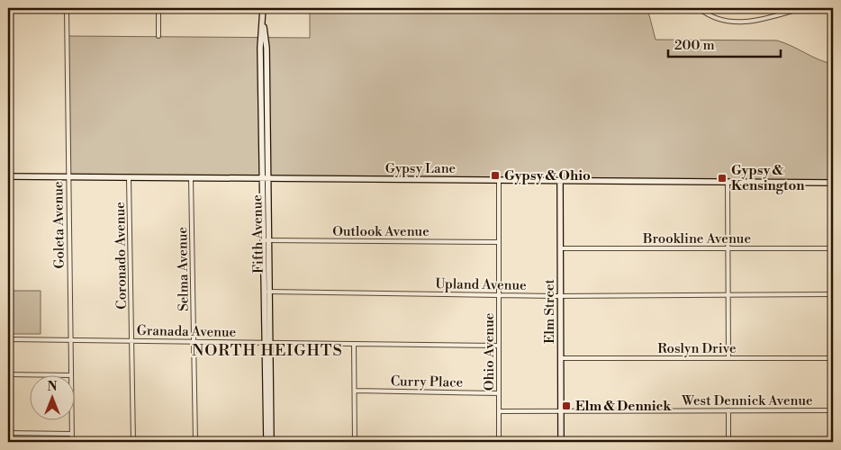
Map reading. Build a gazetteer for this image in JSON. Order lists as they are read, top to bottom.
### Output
{
  "streets": {
    "street": [
      "Gypsy Lane",
      "Goleta Avenue",
      "Outlook Avenue",
      "Fifth Avenue",
      "Brookline Avenue",
      "Coronado Avenue",
      "Selma Avenue",
      "Upland Avenue",
      "Elm Street",
      "Granada Avenue",
      "Roslyn Drive",
      "Ohio Avenue",
      "Curry Place",
      "West Dennick Avenue"
    ]
  },
  "crossings": [
    ["Gypsy Lane", "Goleta Avenue"],
    ["Gypsy Lane", "Fifth Avenue"],
    ["Gypsy Lane", "Coronado Avenue"],
    ["Gypsy Lane", "Selma Avenue"],
    ["Gypsy Lane", "Elm Street"],
    ["Gypsy Lane", "Ohio Avenue"],
    ["Goleta Avenue", "Granada Avenue"],
    ["Outlook Avenue", "Fifth Avenue"],
    ["Outlook Avenue", "Ohio Avenue"],
    ["Fifth Avenue", "Upland Avenue"],
    ["Fifth Avenue", "Granada Avenue"],
    ["Brookline Avenue", "Elm Street"],
    ["Coronado Avenue", "Granada Avenue"],
    ["Selma Avenue", "Granada Avenue"],
    ["Upland Avenue", "Elm Street"],
    ["Upland Avenue", "Ohio Avenue"],
    ["Elm Street", "Roslyn Drive"],
    ["Elm Street", "West Dennick Avenue"],
    ["Granada Avenue", "Ohio Avenue"],
    ["Ohio Avenue", "Curry Place"],
    ["Ohio Avenue", "West Dennick Avenue"]
  ],
  "districts": ["NORTH HEIGHTS"],
  "places": {
    "transit": ["Gypsy & Ohio", "Gypsy & Kensington", "Elm & Dennick"]
  },
  "scale_bar": "200 m",
  "north": "top"
}
